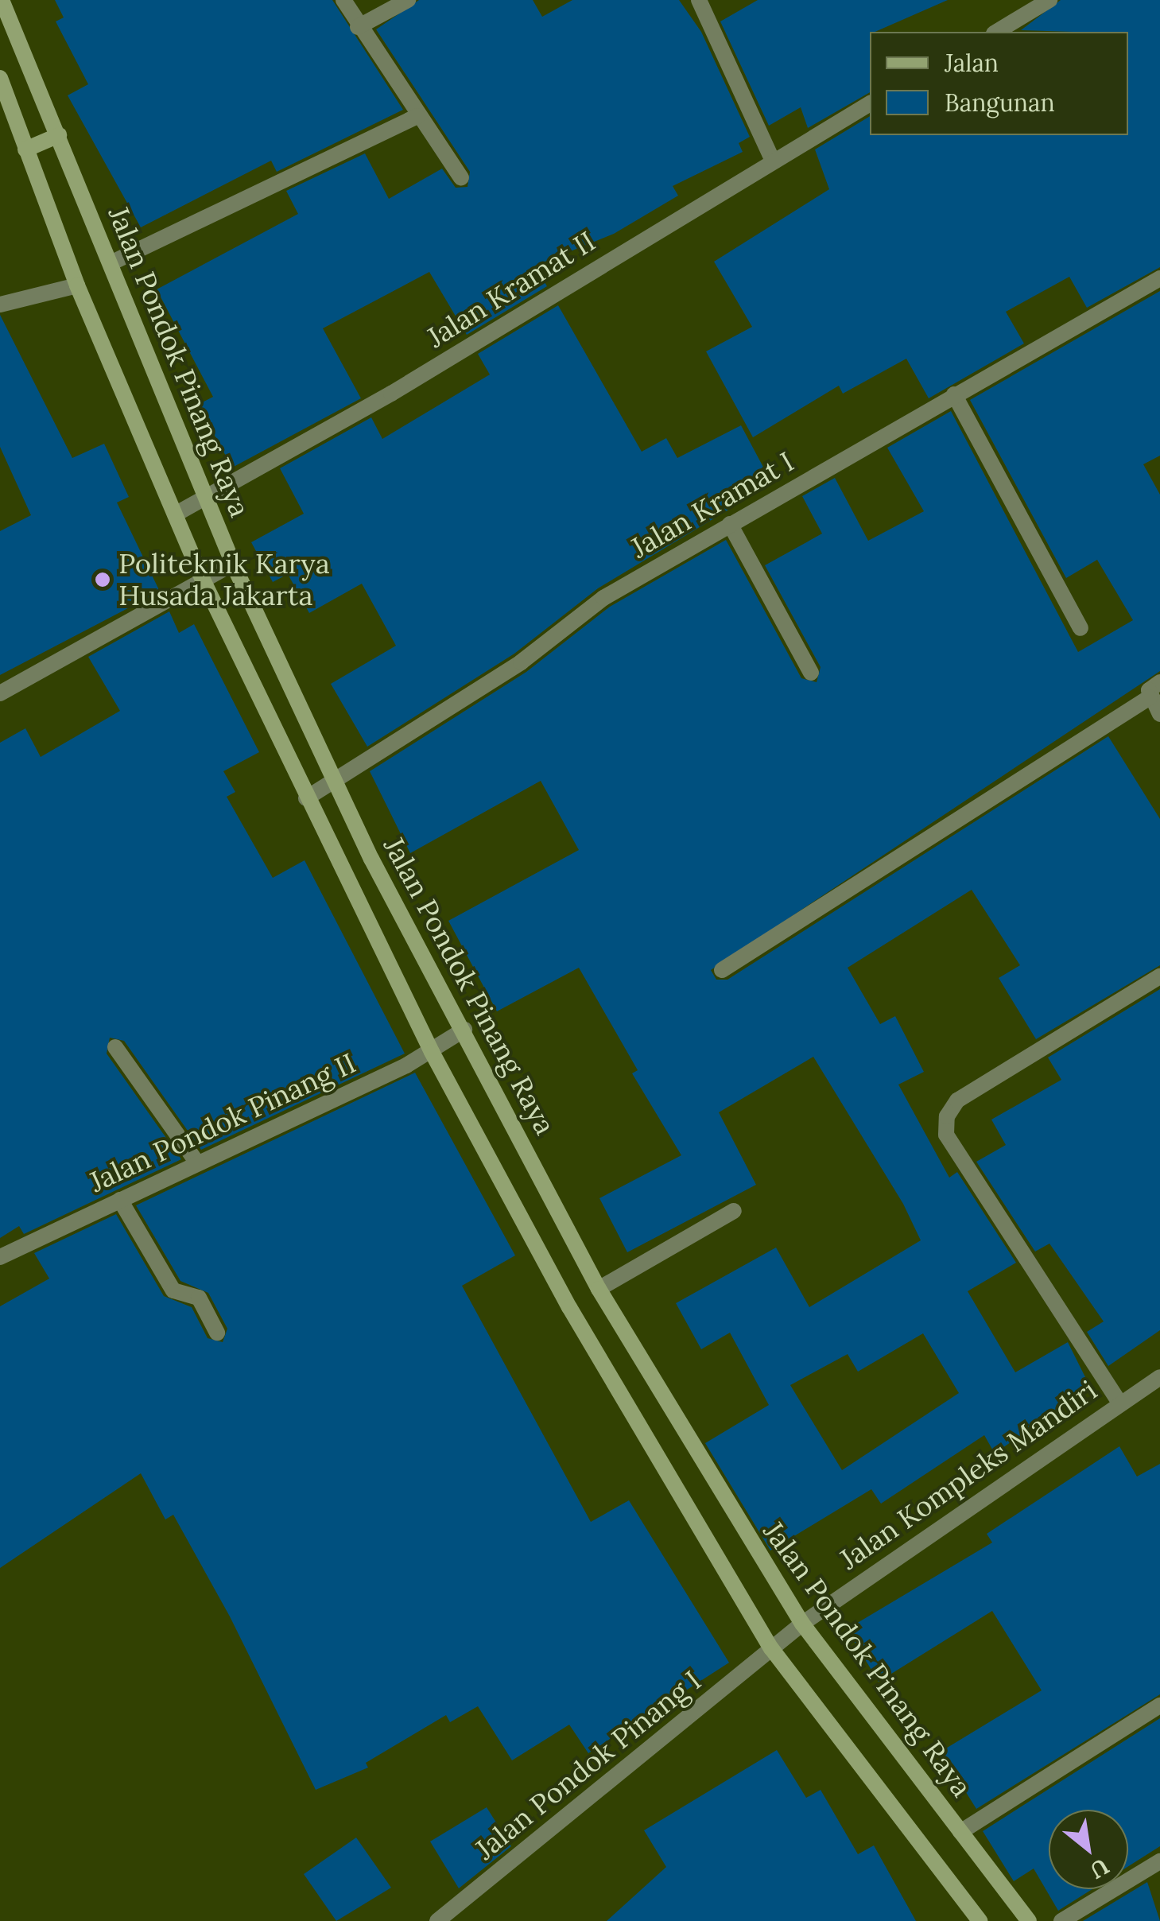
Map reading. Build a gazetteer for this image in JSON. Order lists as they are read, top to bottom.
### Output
{
  "streets": {
    "main road": ["Jalan Pondok Pinang Raya"],
    "street": [
      "Jalan Kramat II",
      "Jalan Kramat I",
      "Jalan Pondok Pinang II",
      "Jalan Kompleks Mandiri",
      "Jalan Pondok Pinang I"
    ]
  },
  "crossings": [
    ["Jalan Kramat II", "Jalan Pondok Pinang Raya"],
    ["Jalan Pondok Pinang Raya", "Jalan Kramat I"],
    ["Jalan Pondok Pinang Raya", "Jalan Pondok Pinang II"],
    ["Jalan Pondok Pinang Raya", "Jalan Kompleks Mandiri"],
    ["Jalan Pondok Pinang Raya", "Jalan Pondok Pinang I"],
    ["Jalan Kompleks Mandiri", "Jalan Pondok Pinang I"]
  ],
  "places": ["Politeknik Karya Husada Jakarta"],
  "legend": ["Jalan", "Bangunan"],
  "north": "bottom right"
}
